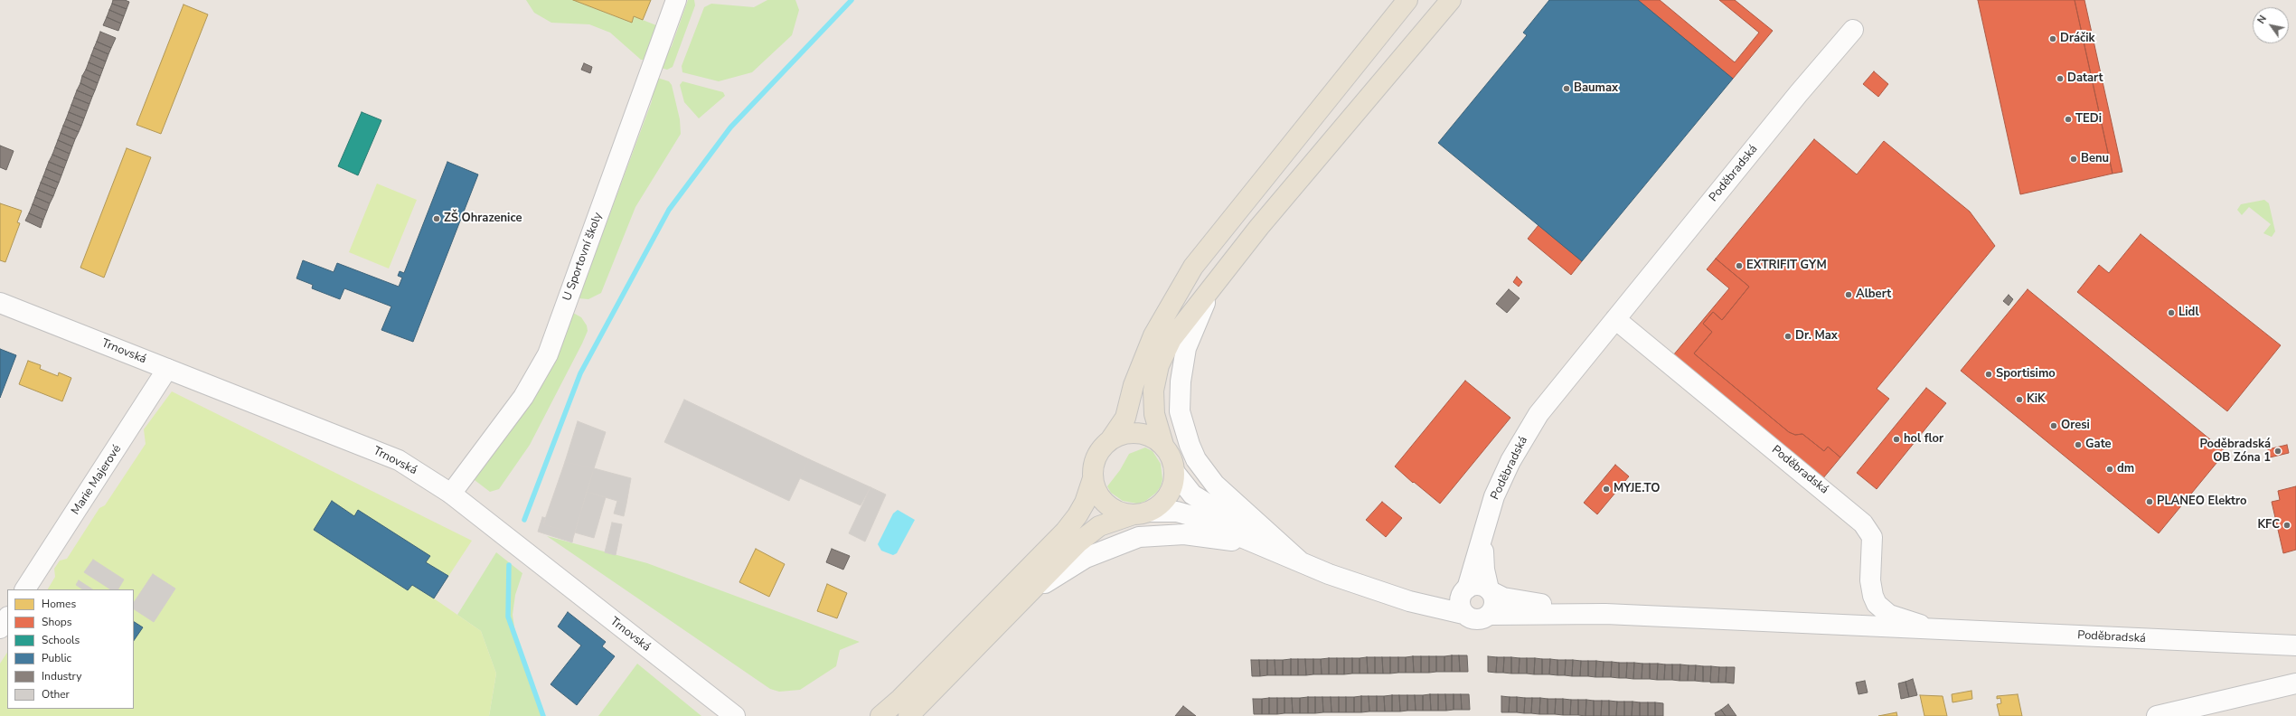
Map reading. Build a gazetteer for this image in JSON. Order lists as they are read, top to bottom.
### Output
{
  "streets": {
    "street": [
      "Poděbradská",
      "U Sportovní školy",
      "Trnovská",
      "Marie Majerové"
    ]
  },
  "crossings": [
    ["U Sportovní školy", "Trnovská"],
    ["Trnovská", "Marie Majerové"]
  ],
  "places": [
    "Dráčik",
    "Datart",
    "Baumax",
    "TEDi",
    "Benu",
    "ZŠ Ohrazenice",
    "EXTRIFIT GYM",
    "Albert",
    "Lidl",
    "Dr. Max",
    "Sportisimo",
    "KiK",
    "Oresi",
    "hol flor",
    "Gate",
    "Poděbradská OB Zóna 1",
    "dm",
    "MYJE.TO",
    "PLANEO Elektro",
    "KFC"
  ],
  "legend": [
    "Homes",
    "Shops",
    "Schools",
    "Public",
    "Industry",
    "Other"
  ],
  "north": "top left"
}
